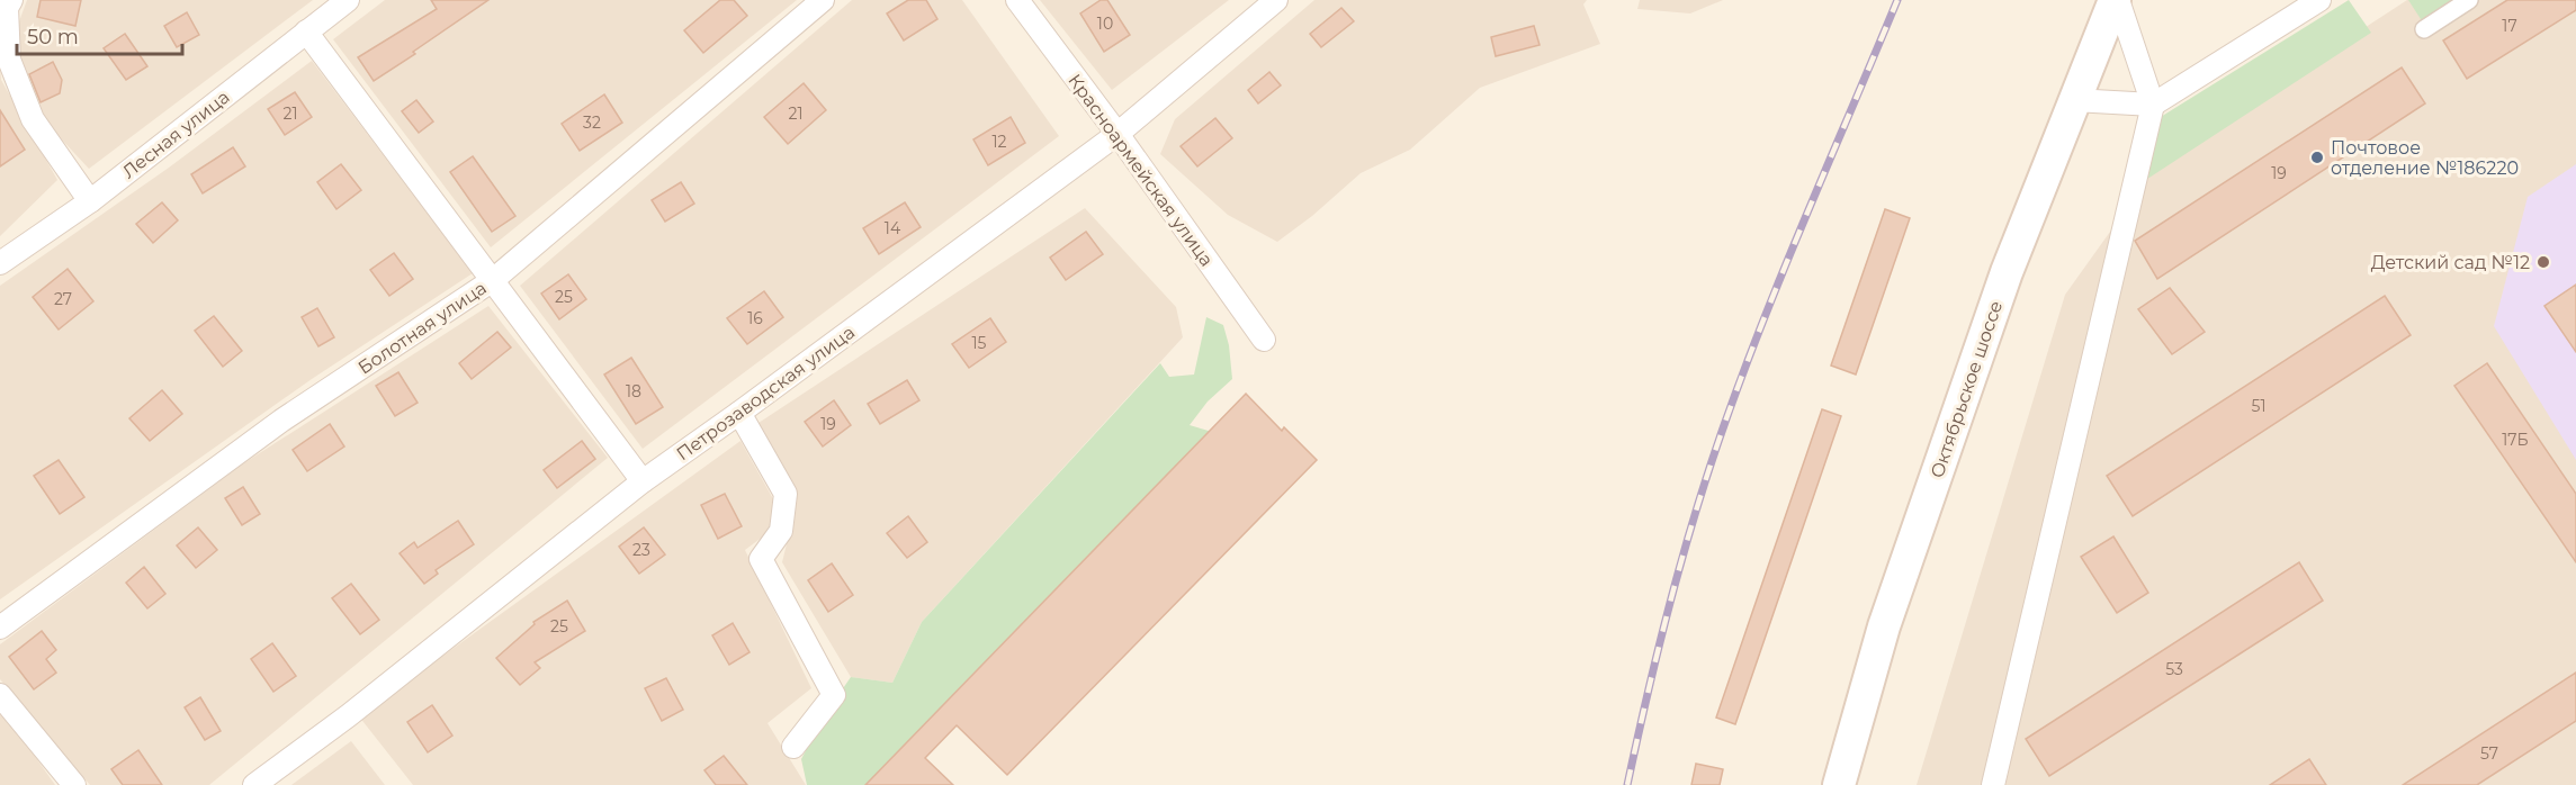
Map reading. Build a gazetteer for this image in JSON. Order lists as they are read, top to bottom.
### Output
{
  "streets": {
    "main road": ["Октябрьское шоссе"],
    "street": [
      "Лесная улица",
      "Красноармейская улица",
      "Болотная улица",
      "Петрозаводская улица"
    ]
  },
  "crossings": [
    ["Красноармейская улица", "Петрозаводская улица"]
  ],
  "places": ["Почтовое отделение №186220", "Детский сад №12"],
  "house_numbers": [
    "10",
    "17",
    "21",
    "21",
    "32",
    "12",
    "19",
    "14",
    "25",
    "27",
    "16",
    "15",
    "18",
    "51",
    "19",
    "17Б",
    "23",
    "25",
    "53",
    "57"
  ],
  "scale_bar": "50 m"
}
